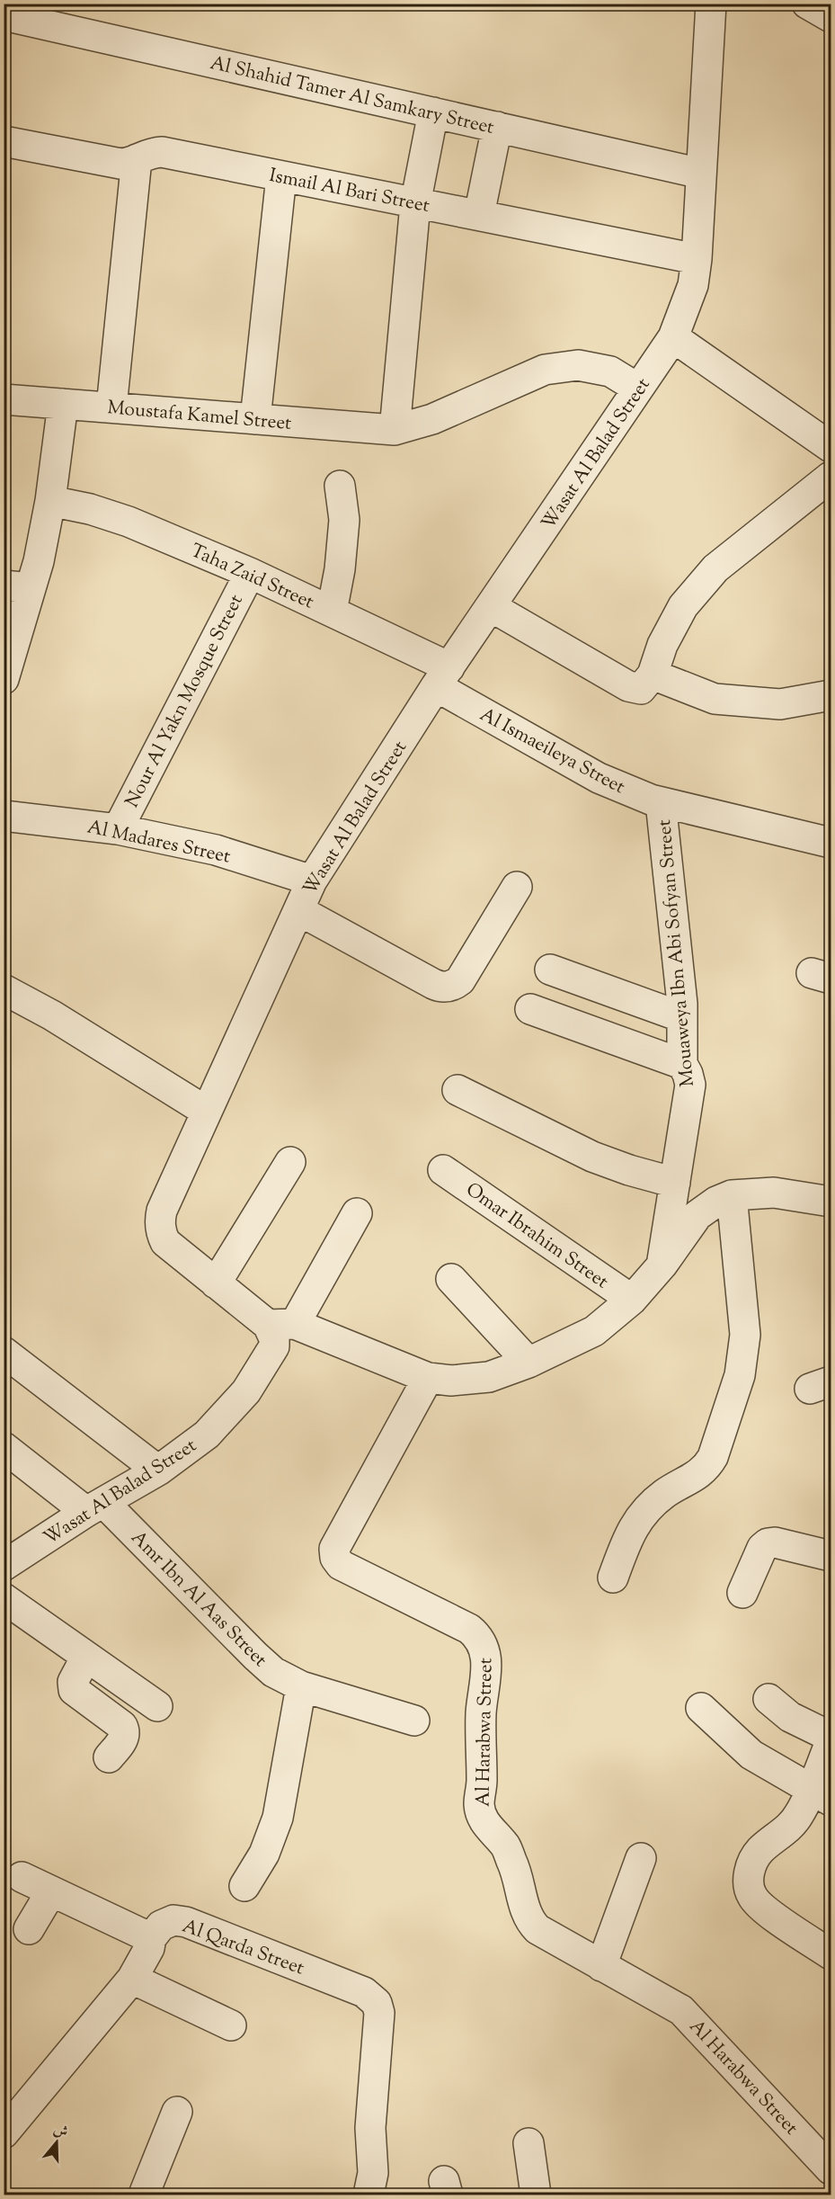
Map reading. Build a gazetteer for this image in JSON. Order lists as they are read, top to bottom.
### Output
{
  "streets": {
    "street": [
      "Al Shahid Tamer Al Samkary Street",
      "Ismail Al Bari Street",
      "Moustafa Kamel Street",
      "Wasat Al Balad Street",
      "Taha Zaid Street",
      "Nour Al Yakn Mosque Street",
      "Al Ismaeileya Street",
      "Al Madares Street",
      "Mouaweya Ibn Abi Sofyan Street",
      "Omar Ibrahim Street",
      "Amr Ibn Al Aas Street",
      "Al Harabwa Street",
      "Al Qarda Street"
    ]
  },
  "crossings": [
    ["Al Shahid Tamer Al Samkary Street", "Wasat Al Balad Street"],
    ["Ismail Al Bari Street", "Wasat Al Balad Street"],
    ["Moustafa Kamel Street", "Wasat Al Balad Street"],
    ["Wasat Al Balad Street", "Taha Zaid Street"],
    ["Wasat Al Balad Street", "Al Ismaeileya Street"],
    ["Wasat Al Balad Street", "Al Madares Street"],
    ["Wasat Al Balad Street", "Amr Ibn Al Aas Street"],
    ["Taha Zaid Street", "Nour Al Yakn Mosque Street"],
    ["Taha Zaid Street", "Al Ismaeileya Street"],
    ["Nour Al Yakn Mosque Street", "Al Madares Street"],
    ["Al Ismaeileya Street", "Mouaweya Ibn Abi Sofyan Street"]
  ],
  "north": "top"
}
